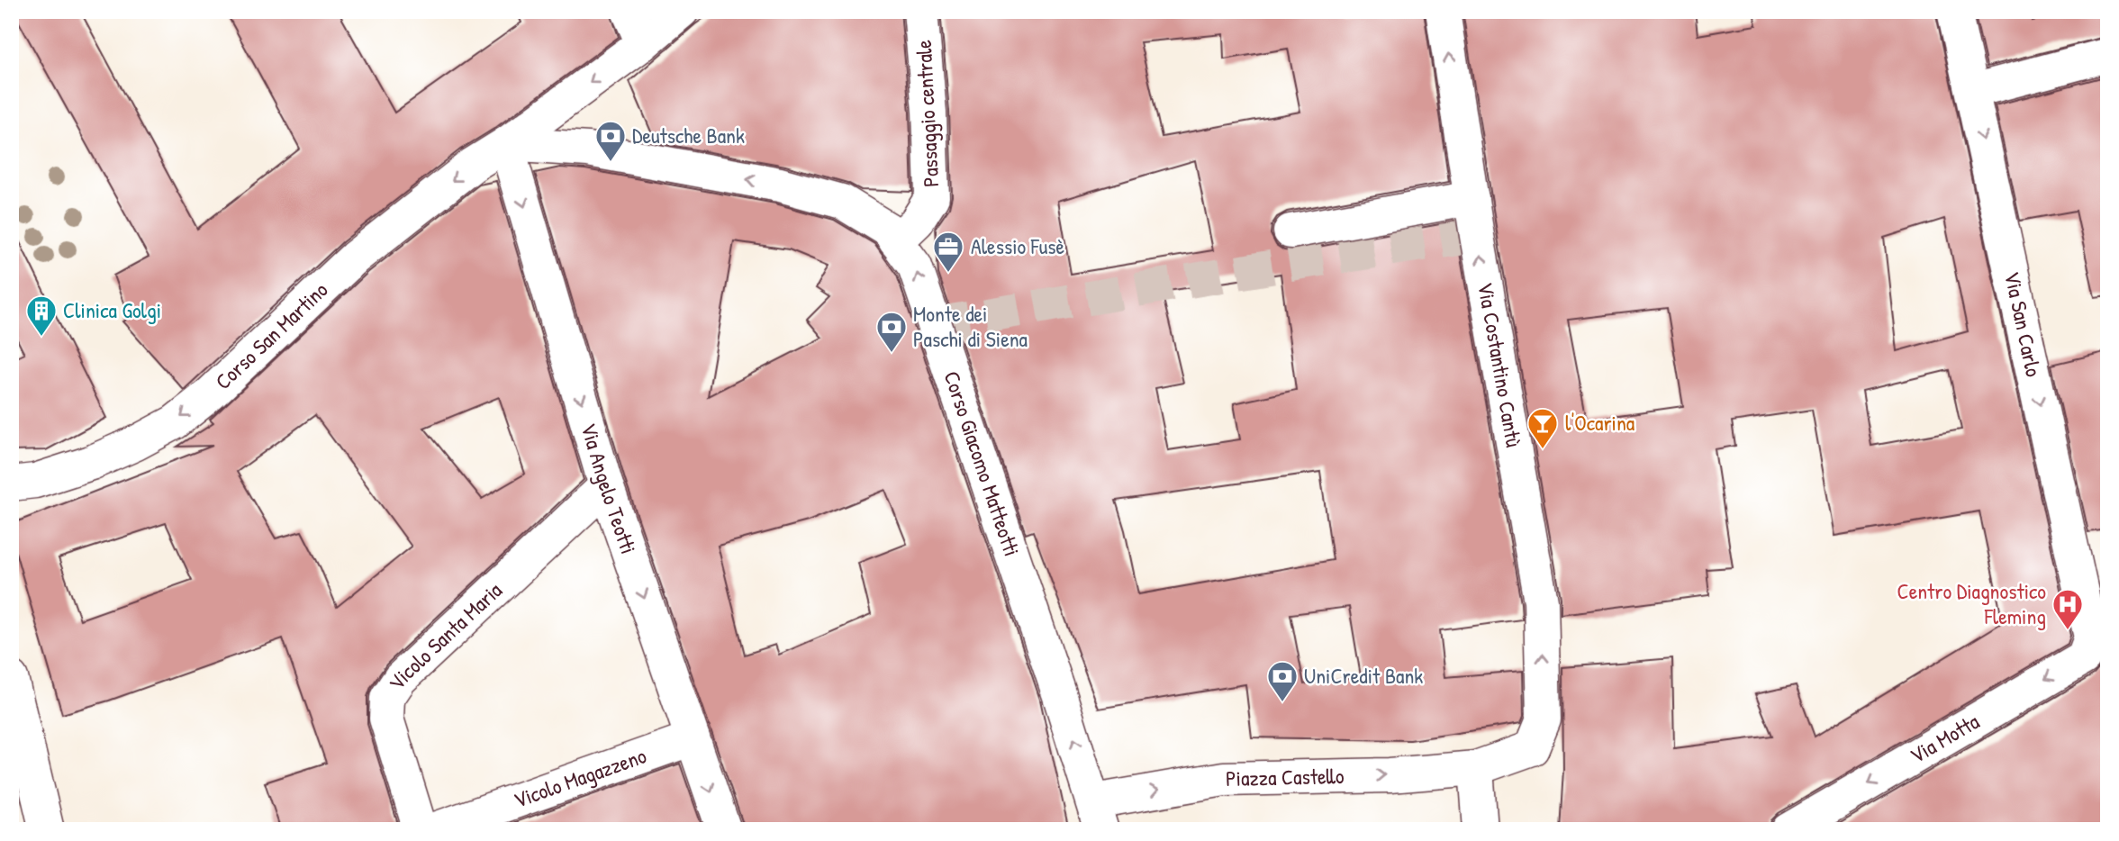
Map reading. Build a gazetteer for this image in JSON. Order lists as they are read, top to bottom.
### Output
{
  "streets": {
    "street": [
      "Passaggio centrale",
      "Via San Carlo",
      "Corso San Martino",
      "Via Costantino Cantù",
      "Corso Giacomo Matteotti",
      "Via Angelo Teotti",
      "Vicolo Santa Maria",
      "Via Motta",
      "Vicolo Magazzeno",
      "Piazza Castello"
    ]
  },
  "crossings": [
    ["Passaggio centrale", "Corso Giacomo Matteotti"],
    ["Via San Carlo", "Via Motta"],
    ["Corso San Martino", "Corso Giacomo Matteotti"],
    ["Corso San Martino", "Via Angelo Teotti"],
    ["Via Costantino Cantù", "Piazza Castello"],
    ["Corso Giacomo Matteotti", "Via Angelo Teotti"],
    ["Corso Giacomo Matteotti", "Piazza Castello"],
    ["Via Angelo Teotti", "Vicolo Santa Maria"],
    ["Via Angelo Teotti", "Vicolo Magazzeno"]
  ],
  "one_way": [
    "Via San Carlo",
    "Corso San Martino",
    "Via Costantino Cantù",
    "Corso Giacomo Matteotti",
    "Via Angelo Teotti",
    "Via Motta",
    "Piazza Castello"
  ],
  "places": {
    "bank": ["Deutsche Bank", "Monte dei Paschi di Siena", "UniCredit Bank"],
    "office": ["Alessio Fusè"],
    "building": ["Clinica Golgi"],
    "bar": ["l'Ocarina"],
    "hospital": ["Centro Diagnostico Fleming"]
  }
}
